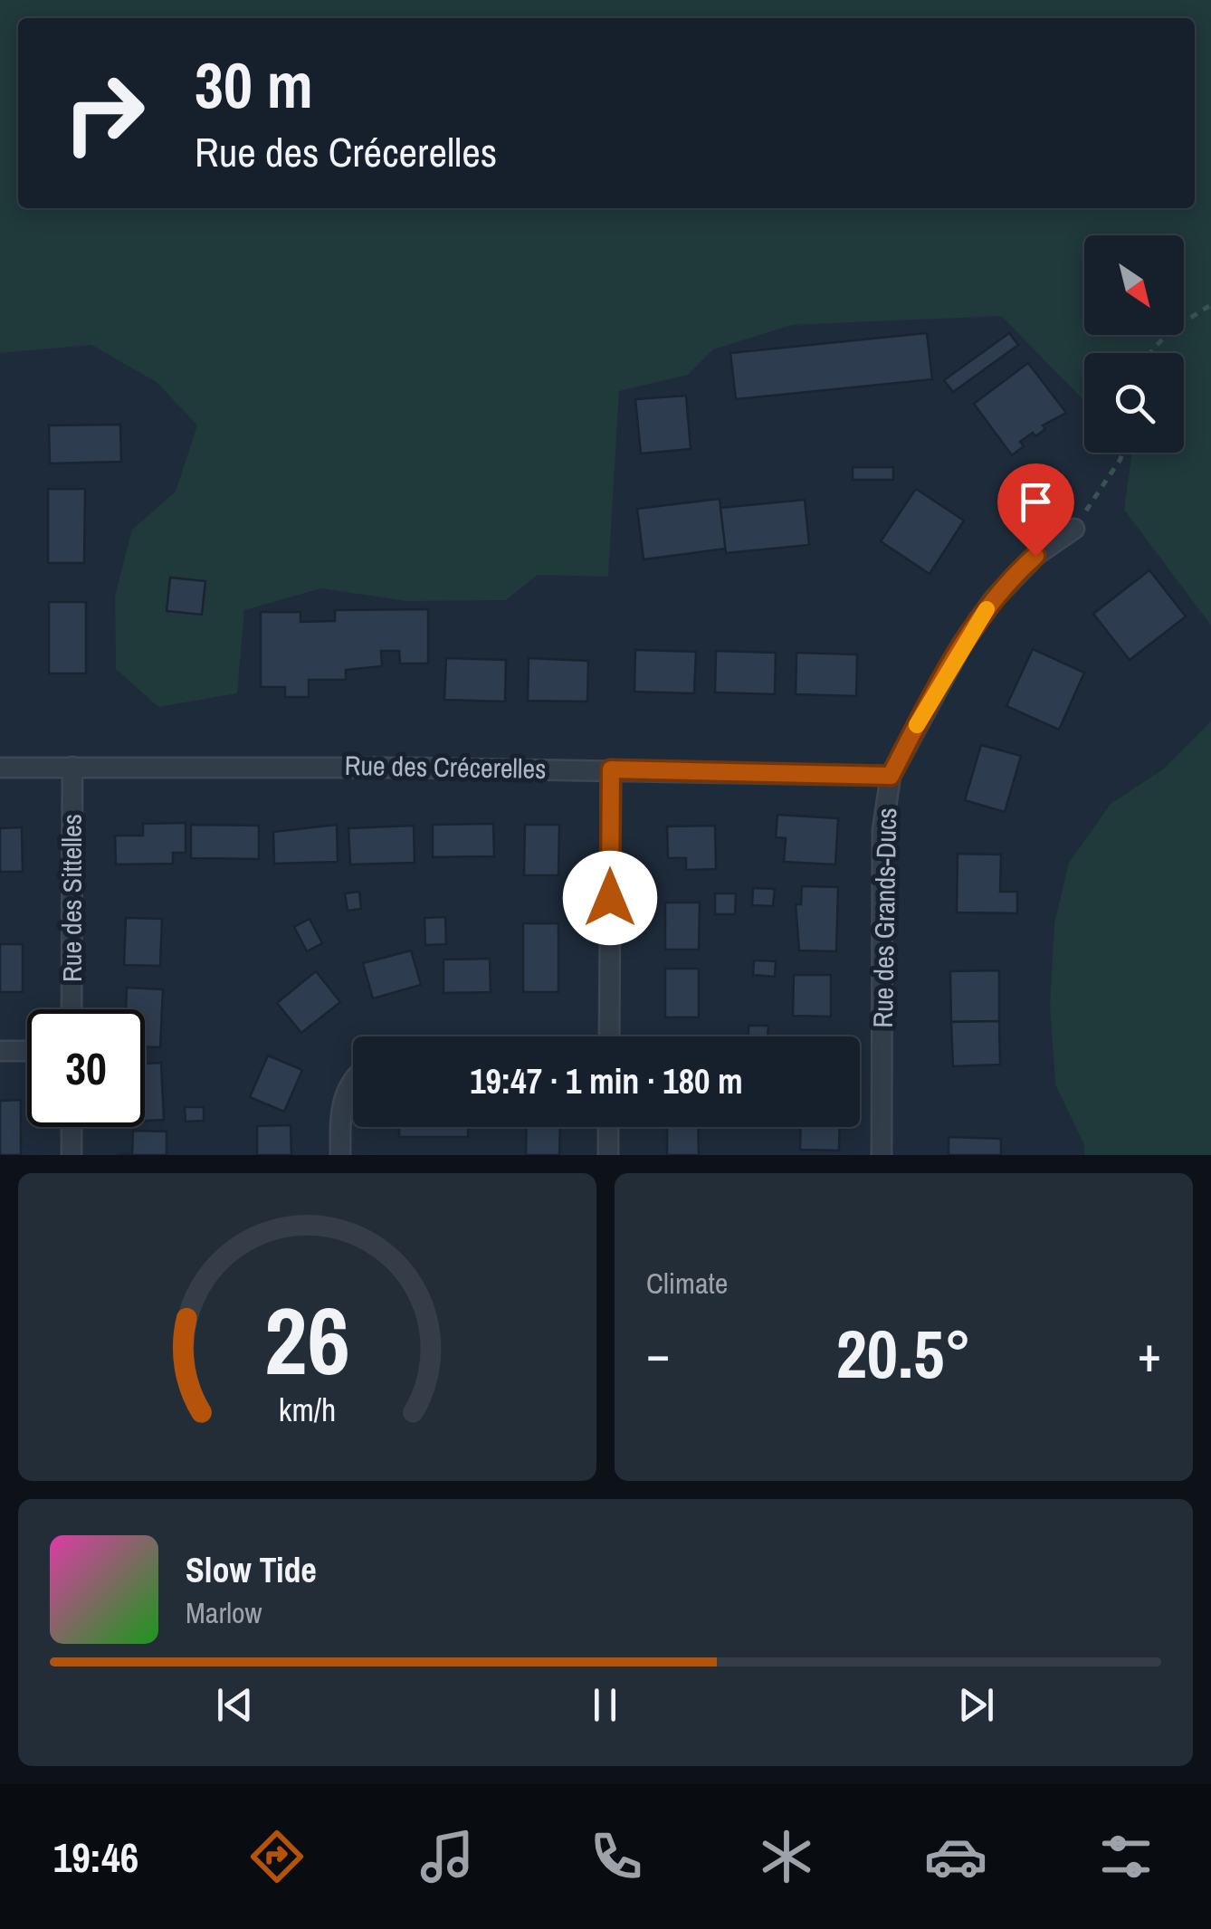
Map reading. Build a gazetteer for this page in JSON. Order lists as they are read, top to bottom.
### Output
{
  "streets": {
    "street": ["Rue des Crécerelles", "Rue des Sittelles", "Rue des Grands-Ducs"]
  },
  "crossings": [
    ["Rue des Crécerelles", "Rue des Sittelles"],
    ["Rue des Crécerelles", "Rue des Grands-Ducs"]
  ],
  "north": "bottom right",
  "page": {
    "turn": ["30 m", "Rue des Crécerelles"],
    "limit": "30",
    "trip": "19:47 · 1 min · 180 m",
    "tile": "Climate",
    "heat": ["−", "20.5°", "+"],
    "song": ["Slow Tide", "Marlow"],
    "tabs": "19:46",
    "gauge": ["26", "km/h"]
  }
}
